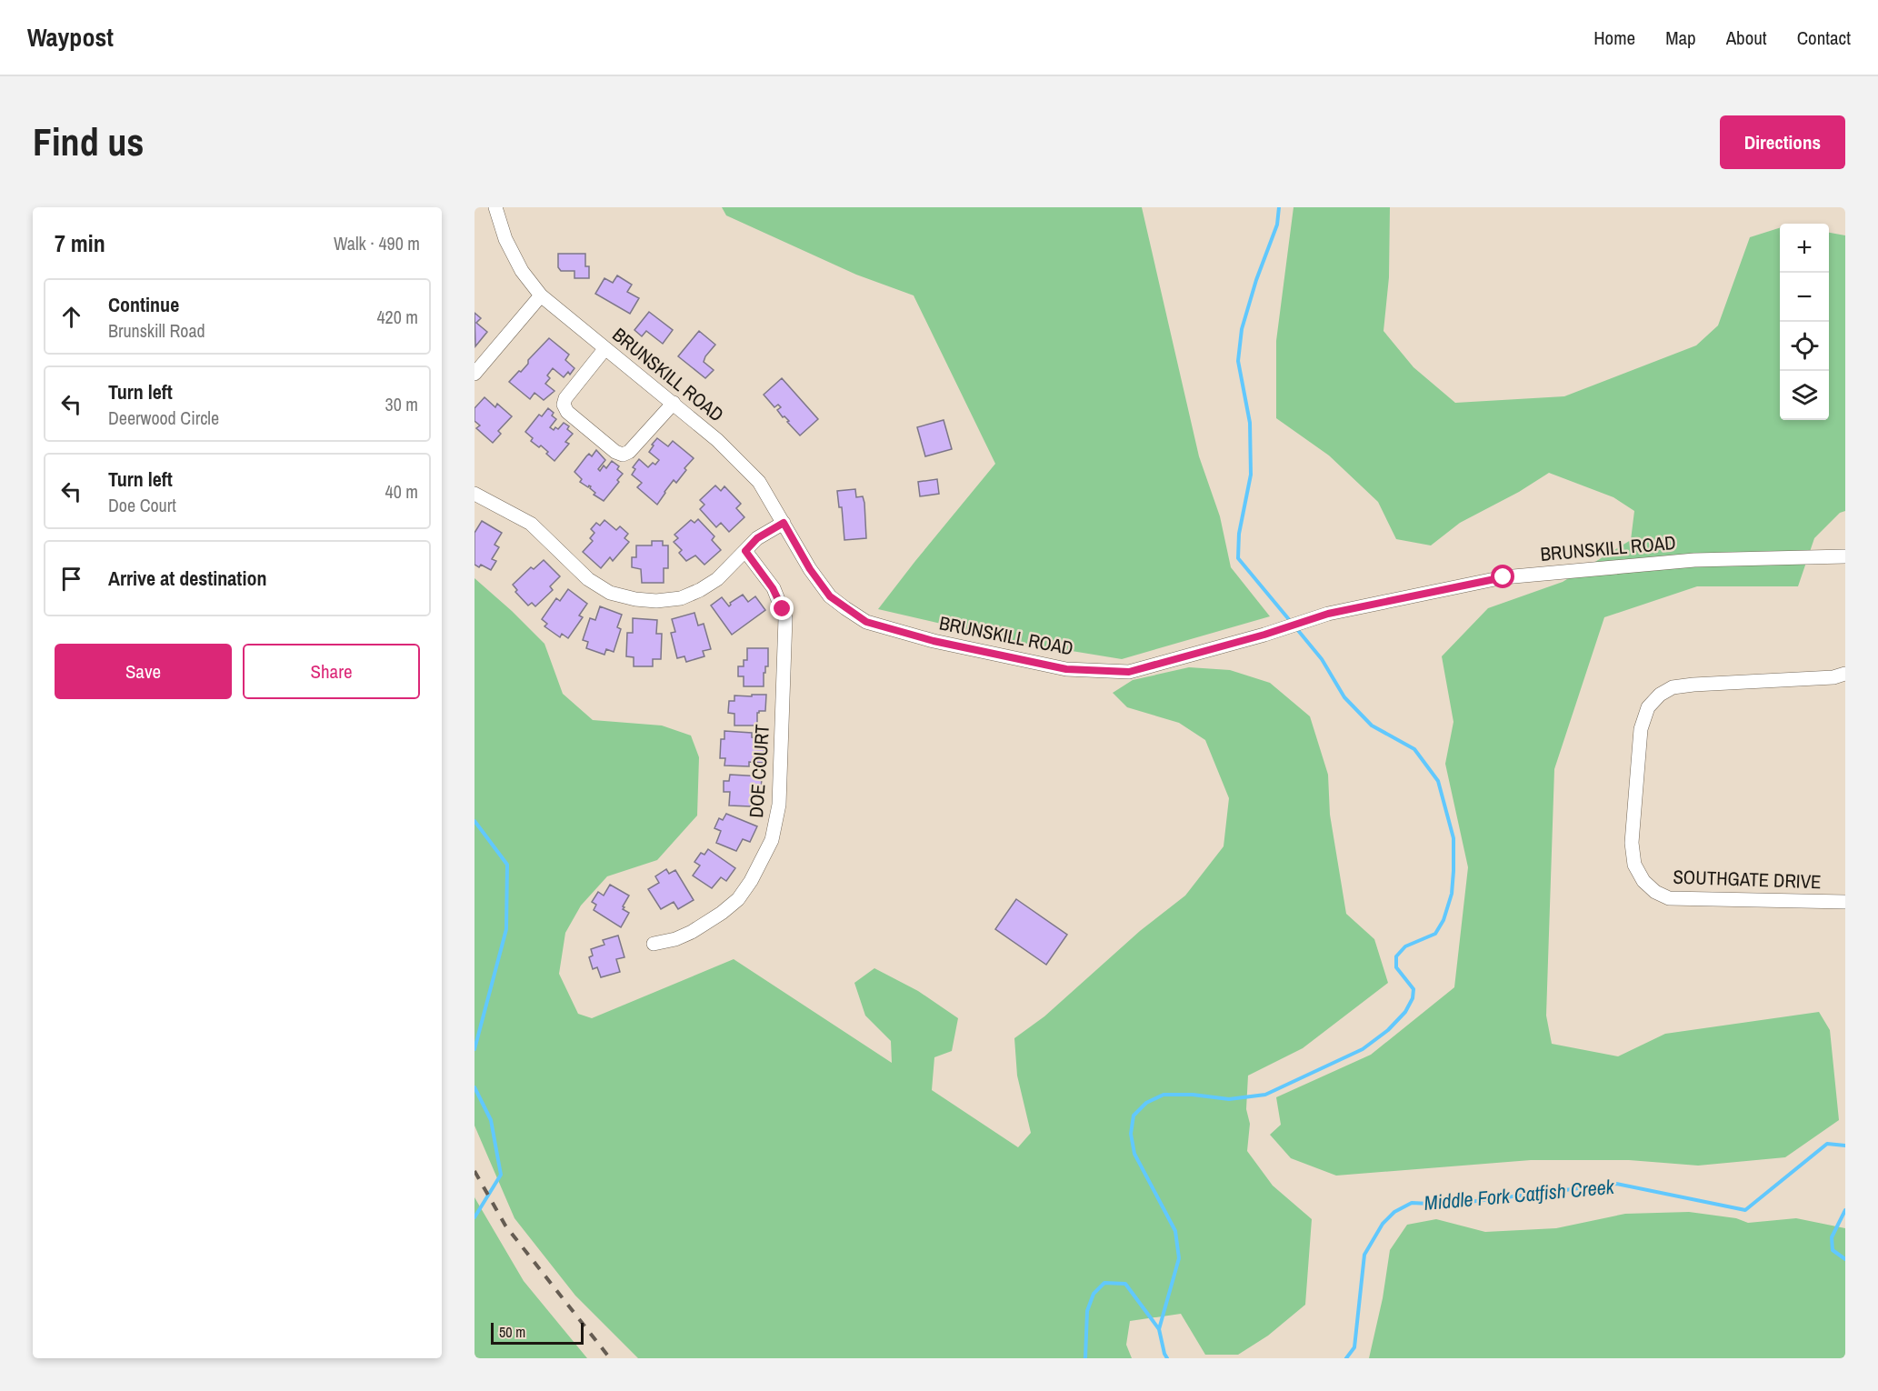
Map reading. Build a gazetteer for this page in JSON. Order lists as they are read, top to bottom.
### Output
{
  "streets": {
    "street": ["BRUNSKILL ROAD", "DOE COURT", "SOUTHGATE DRIVE"]
  },
  "water": ["Middle Fork Catfish Creek"],
  "scale_bar": "50 m",
  "page": {
    "header": "Waypost",
    "nav": [
      "Home",
      "Map",
      "About",
      "Contact"
    ],
    "buttons": [
      "Directions",
      ["Save", "Share"]
    ],
    "title": "Find us",
    "heading": ["7 min", "Walk · 490 m"],
    "map_buttons": ["+", "−"],
    "list": [
      ["Continue", "Brunskill Road", "420 m"],
      ["Turn left", "Deerwood Circle", "30 m"],
      ["Turn left", "Doe Court", "40 m"],
      "Arrive at destination"
    ],
    "scale": "50 m"
  }
}
